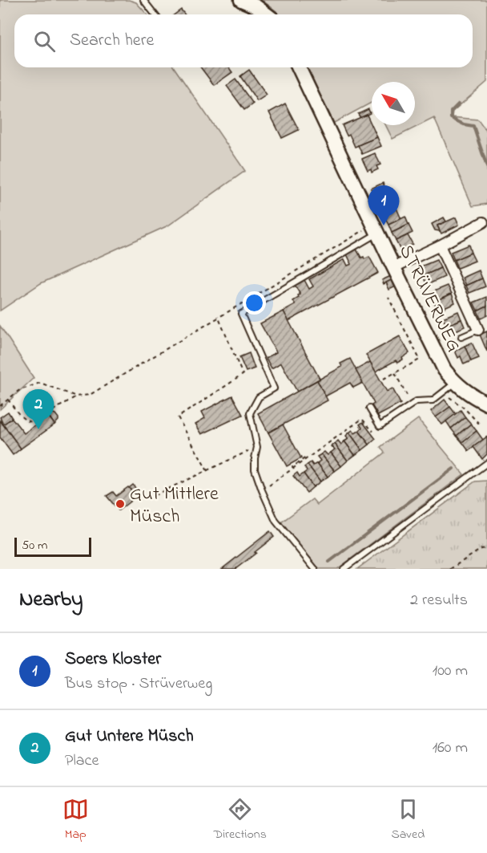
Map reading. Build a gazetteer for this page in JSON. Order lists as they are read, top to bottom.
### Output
{
  "streets": {
    "street": ["STRÜVERWEG"]
  },
  "places": ["Gut Mittlere Müsch"],
  "scale_bar": "50 m",
  "north": "top left",
  "page": {
    "search": "Search here",
    "pins": ["1", "2"],
    "scale": "50 m",
    "heading": ["Nearby", "2 results"],
    "list": [
      {
        "mark": "1",
        "name": "Soers Kloster",
        "note": "Bus stop · Strüverweg",
        "value": "100 m"
      },
      {
        "mark": "2",
        "name": "Gut Untere Müsch",
        "note": "Place",
        "value": "160 m"
      }
    ],
    "nav": ["Map", "Directions", "Saved"]
  }
}
